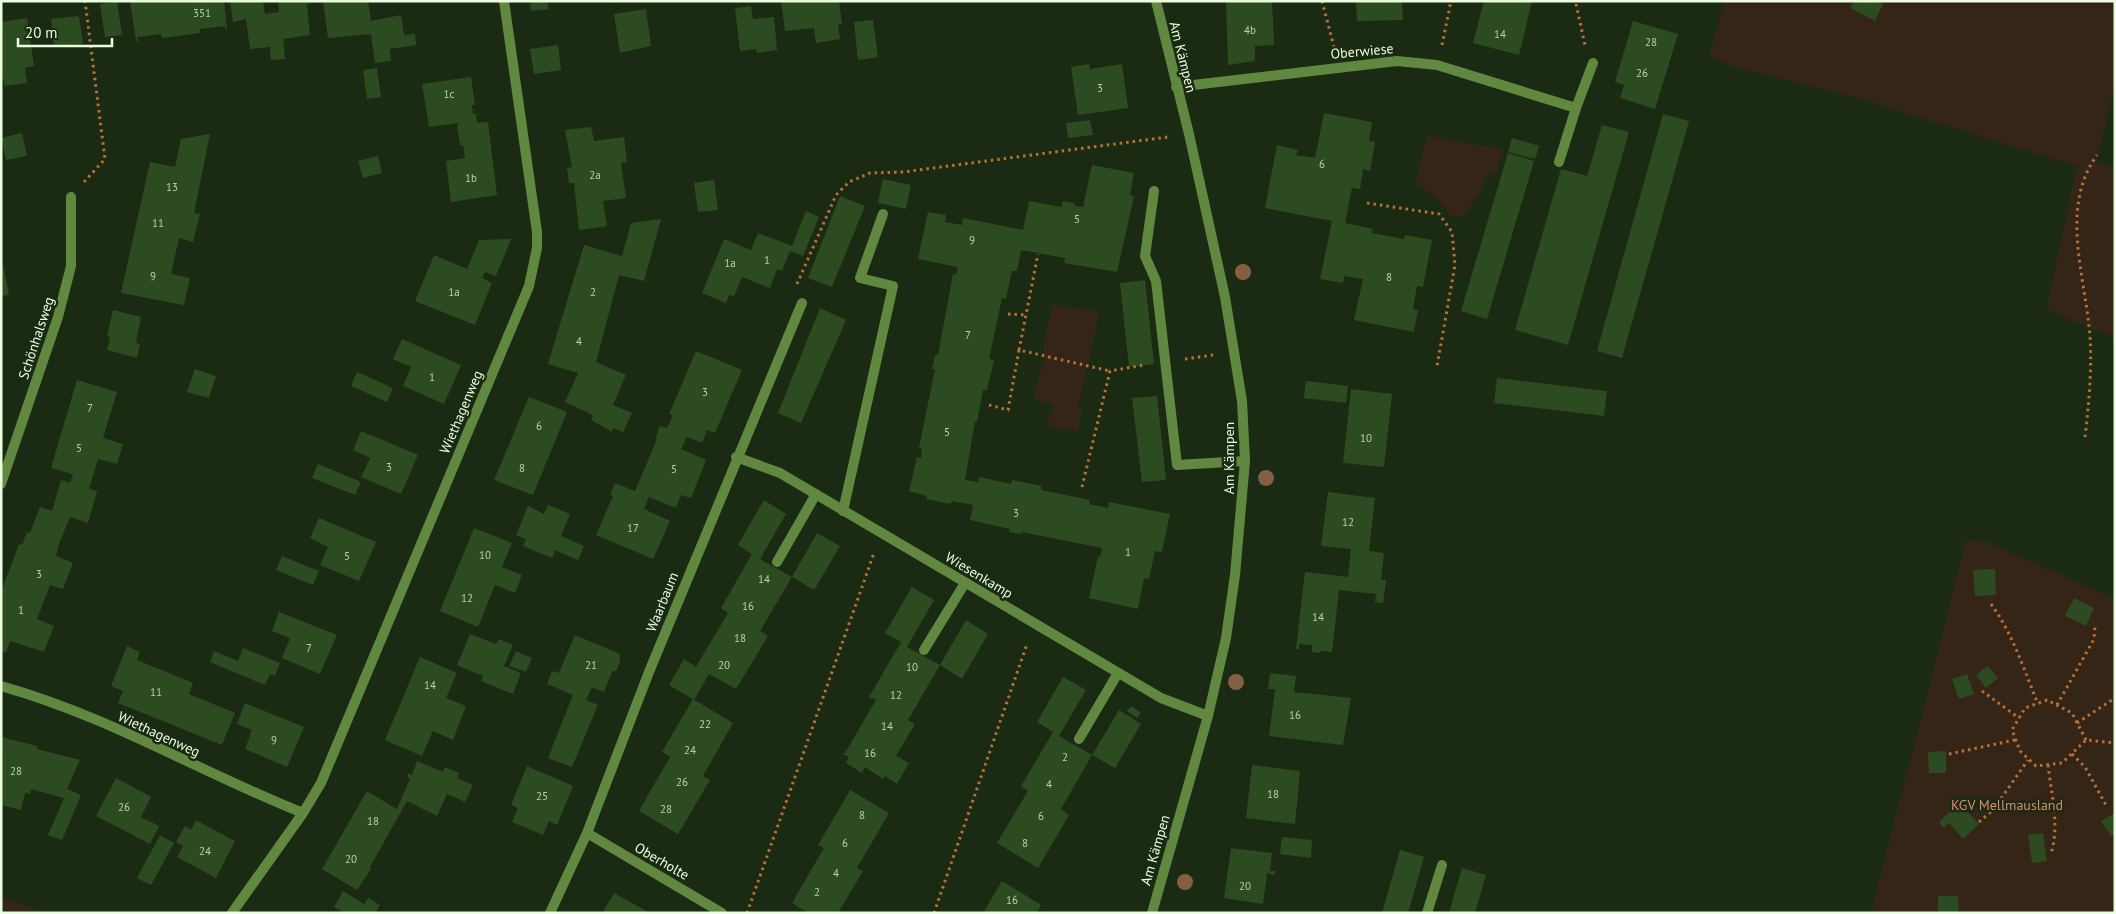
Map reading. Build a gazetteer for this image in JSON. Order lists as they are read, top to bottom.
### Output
{
  "streets": {
    "street": [
      "Oberwiese",
      "Am Kämpen",
      "Schönhalsweg",
      "Wiethagenweg",
      "Wiesenkamp",
      "Waarbaum",
      "Oberholte"
    ]
  },
  "crossings": [
    ["Oberwiese", "Am Kämpen"],
    ["Am Kämpen", "Wiesenkamp"],
    ["Wiesenkamp", "Waarbaum"],
    ["Waarbaum", "Oberholte"]
  ],
  "parks": ["KGV Mellmausland"],
  "house_numbers": [
    "351",
    "4b",
    "14",
    "28",
    "26",
    "3",
    "1c",
    "6",
    "2a",
    "1b",
    "13",
    "5",
    "11",
    "9",
    "1",
    "1a",
    "9",
    "8",
    "1a",
    "2",
    "7",
    "4",
    "1",
    "3",
    "7",
    "6",
    "5",
    "10",
    "5",
    "3",
    "8",
    "5",
    "3",
    "12",
    "17",
    "1",
    "10",
    "5",
    "3",
    "14",
    "12",
    "16",
    "1",
    "14",
    "18",
    "7",
    "21",
    "20",
    "10",
    "14",
    "11",
    "12",
    "16",
    "22",
    "14",
    "9",
    "24",
    "16",
    "2",
    "28",
    "26",
    "4",
    "18",
    "25",
    "26",
    "28",
    "8",
    "6",
    "18",
    "6",
    "8",
    "24",
    "20",
    "4",
    "20",
    "2",
    "16"
  ],
  "scale_bar": "20 m"
}
